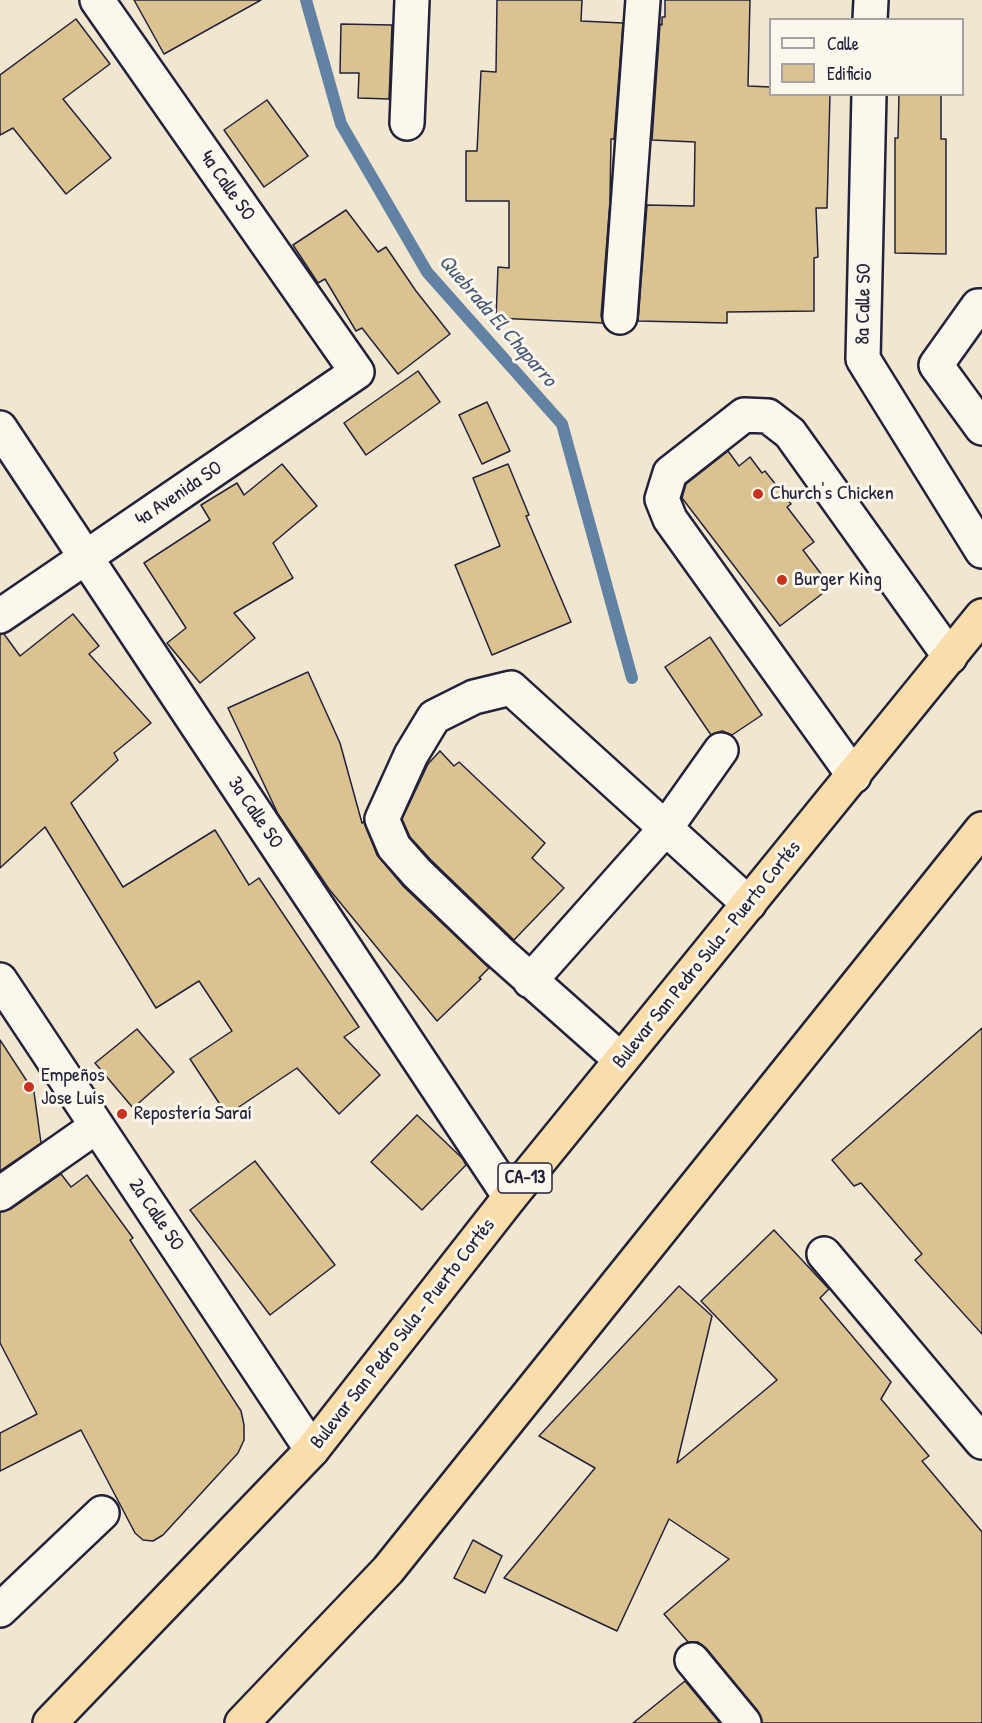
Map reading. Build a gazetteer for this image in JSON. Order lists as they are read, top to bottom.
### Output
{
  "streets": {
    "highway": ["Bulevar San Pedro Sula - Puerto Cortés", "CA-13"],
    "street": [
      "4a Calle SO",
      "8a Calle SO",
      "4a Avenida SO",
      "3a Calle SO",
      "2a Calle SO"
    ]
  },
  "crossings": [
    ["4a Calle SO", "4a Avenida SO"],
    ["4a Avenida SO", "3a Calle SO"],
    ["3a Calle SO", "Bulevar San Pedro Sula - Puerto Cortés"],
    ["Bulevar San Pedro Sula - Puerto Cortés", "2a Calle SO"]
  ],
  "water": ["Quebrada El Chaparro"],
  "places": [
    "Church's Chicken",
    "Burger King",
    "Empeños Jose Luis",
    "Repostería Saraí"
  ],
  "legend": ["Calle", "Edificio"]
}
